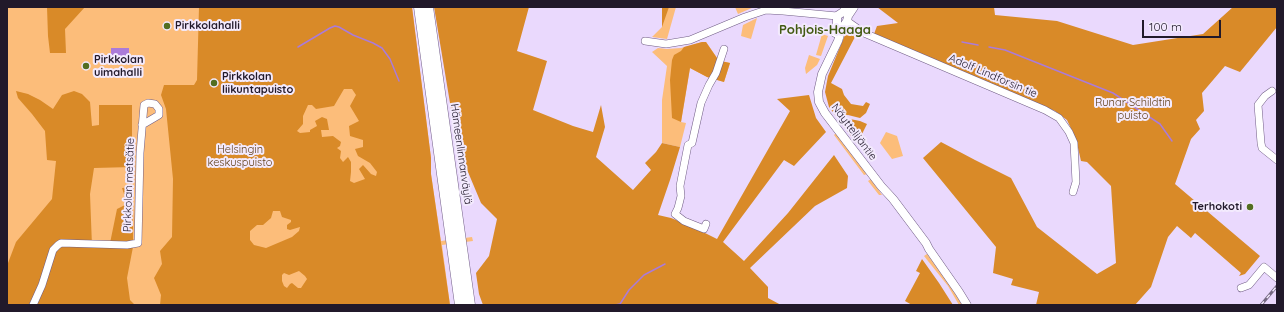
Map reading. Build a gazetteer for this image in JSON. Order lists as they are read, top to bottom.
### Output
{
  "streets": {
    "highway": ["Hämeenlinnanväylä"],
    "main road": ["Näyttelijäntie"],
    "street": ["Adolf Lindforsin tie", "Pirkkolan metsätie"]
  },
  "crossings": [
    ["Adolf Lindforsin tie", "Näyttelijäntie"]
  ],
  "districts": ["Pohjois-Haaga"],
  "parks": ["Runar Schildtin puisto", "Helsingin keskuspuisto"],
  "places": [
    "Pirkkolahalli",
    "Pirkkolan uimahalli",
    "Pirkkolan liikuntapuisto",
    "Terhokoti"
  ],
  "scale_bar": "100 m"
}
